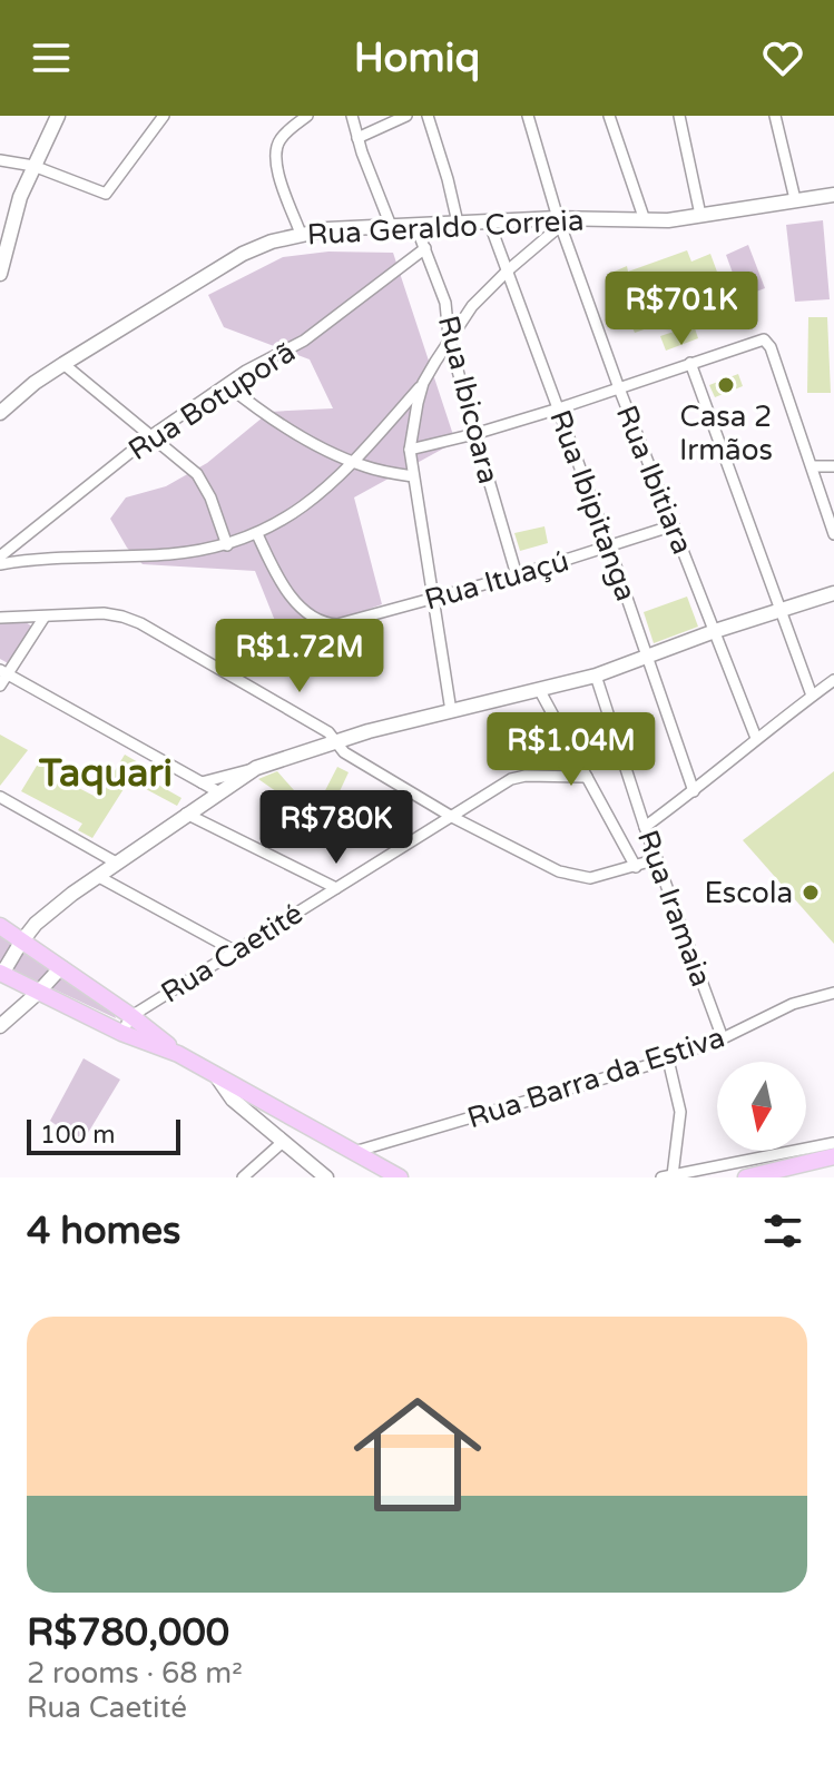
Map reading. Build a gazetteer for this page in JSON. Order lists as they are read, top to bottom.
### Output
{
  "streets": {
    "street": [
      "Rua Geraldo Correia",
      "Rua Ibicoara",
      "Rua Botuporã",
      "Rua Ibitiara",
      "Rua Ibipitanga",
      "Rua Ituaçú",
      "Rua Iramaia",
      "Rua Caetité",
      "Rua Barra da Estiva"
    ]
  },
  "crossings": [
    ["Rua Geraldo Correia", "Rua Ibicoara"],
    ["Rua Geraldo Correia", "Rua Ibitiara"],
    ["Rua Geraldo Correia", "Rua Ibipitanga"],
    ["Rua Ibicoara", "Rua Botuporã"],
    ["Rua Ibicoara", "Rua Ituaçú"],
    ["Rua Ibitiara", "Rua Ituaçú"],
    ["Rua Ibipitanga", "Rua Ituaçú"],
    ["Rua Iramaia", "Rua Barra da Estiva"]
  ],
  "districts": ["Taquari"],
  "places": ["Casa 2 Irmãos", "Escola"],
  "scale_bar": "100 m",
  "north": "bottom",
  "page": {
    "header": "Homiq",
    "price": [
      "R$701K",
      "R$1.72M",
      "R$1.04M",
      "R$780K"
    ],
    "scale": "100 m",
    "heading": "4 homes",
    "list": [
      {
        "name": "R$780,000",
        "note": "2 rooms · 68 m² · Rua Caetité"
      }
    ]
  }
}
